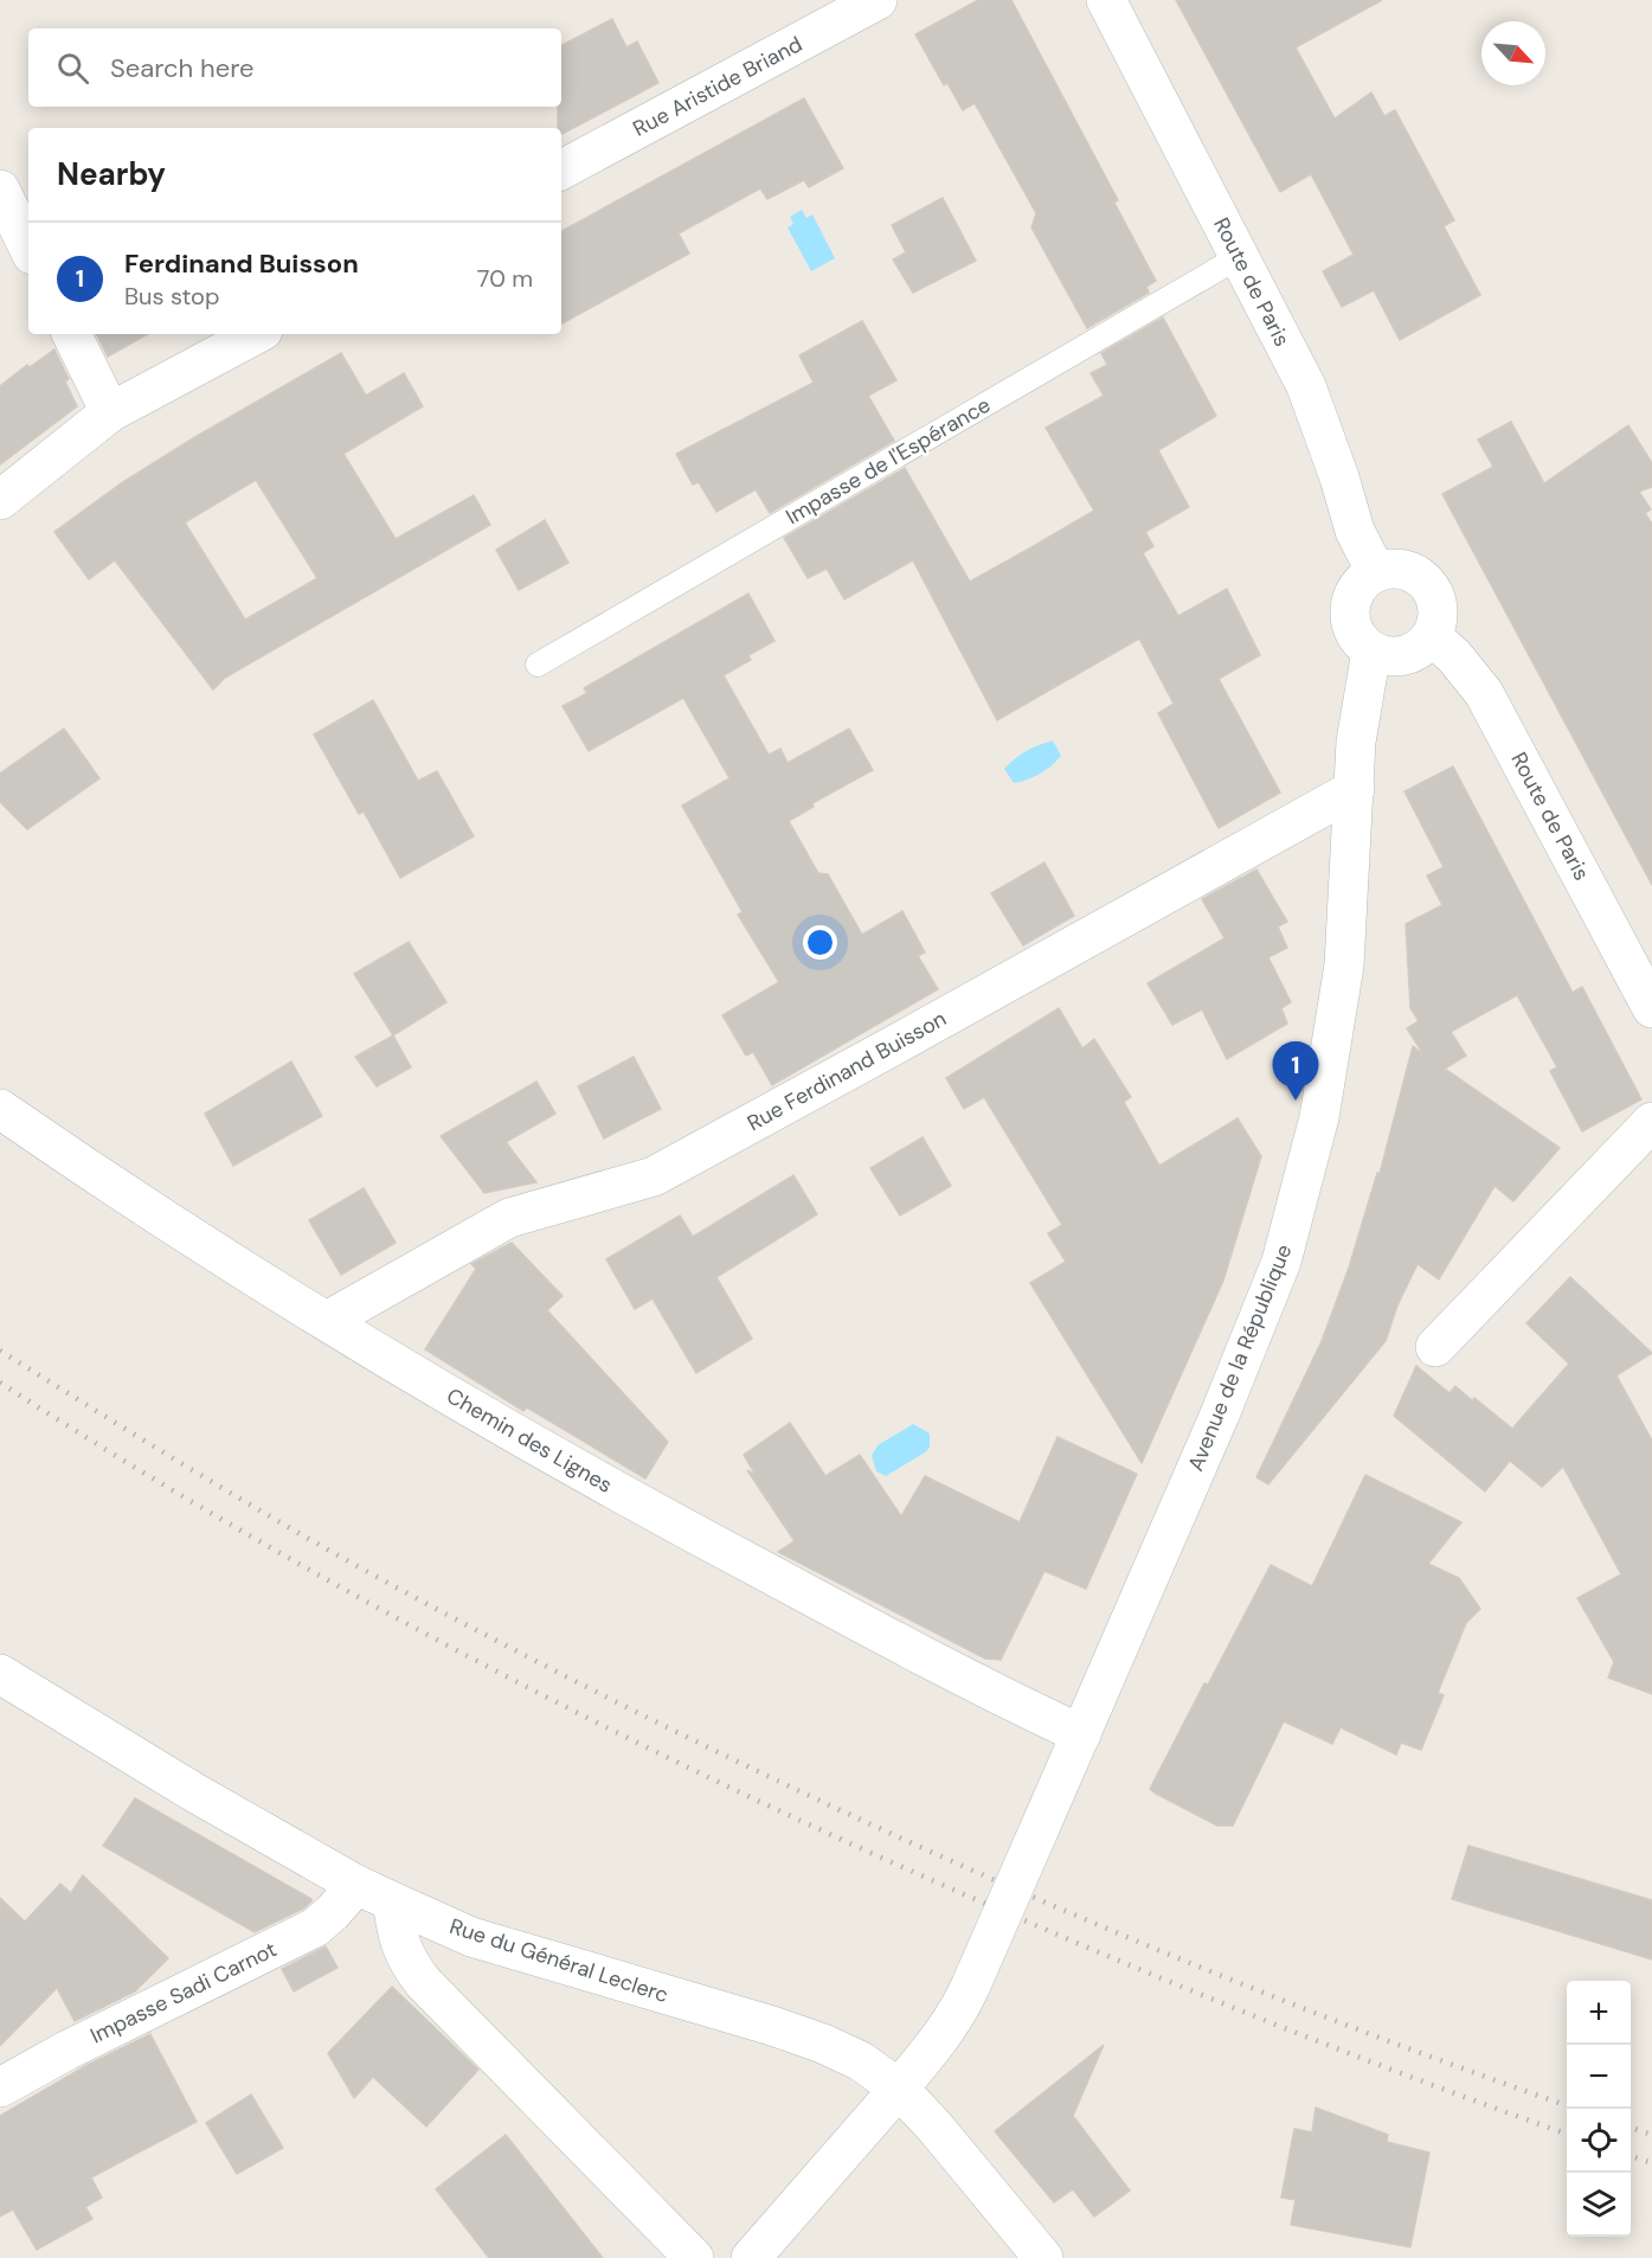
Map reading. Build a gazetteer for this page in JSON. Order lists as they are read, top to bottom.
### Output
{
  "streets": {
    "street": [
      "Rue Aristide Briand",
      "Route de Paris",
      "Rue Ferdinand Buisson",
      "Avenue de la République",
      "Chemin des Lignes",
      "Rue du Général Leclerc",
      "Impasse Sadi Carnot"
    ],
    "lane": ["Impasse de l'Espérance"]
  },
  "crossings": [
    ["Route de Paris", "Impasse de l'Espérance"],
    ["Route de Paris", "Avenue de la République"],
    ["Rue Ferdinand Buisson", "Avenue de la République"],
    ["Rue Ferdinand Buisson", "Chemin des Lignes"],
    ["Avenue de la République", "Chemin des Lignes"],
    ["Avenue de la République", "Rue du Général Leclerc"],
    ["Rue du Général Leclerc", "Impasse Sadi Carnot"]
  ],
  "north": "bottom right",
  "page": {
    "search": "Search here",
    "heading": "Nearby",
    "list": [
      {
        "mark": "1",
        "name": "Ferdinand Buisson",
        "note": "Bus stop",
        "value": "70 m"
      }
    ],
    "pins": "1",
    "map_buttons": ["+", "−"]
  }
}
